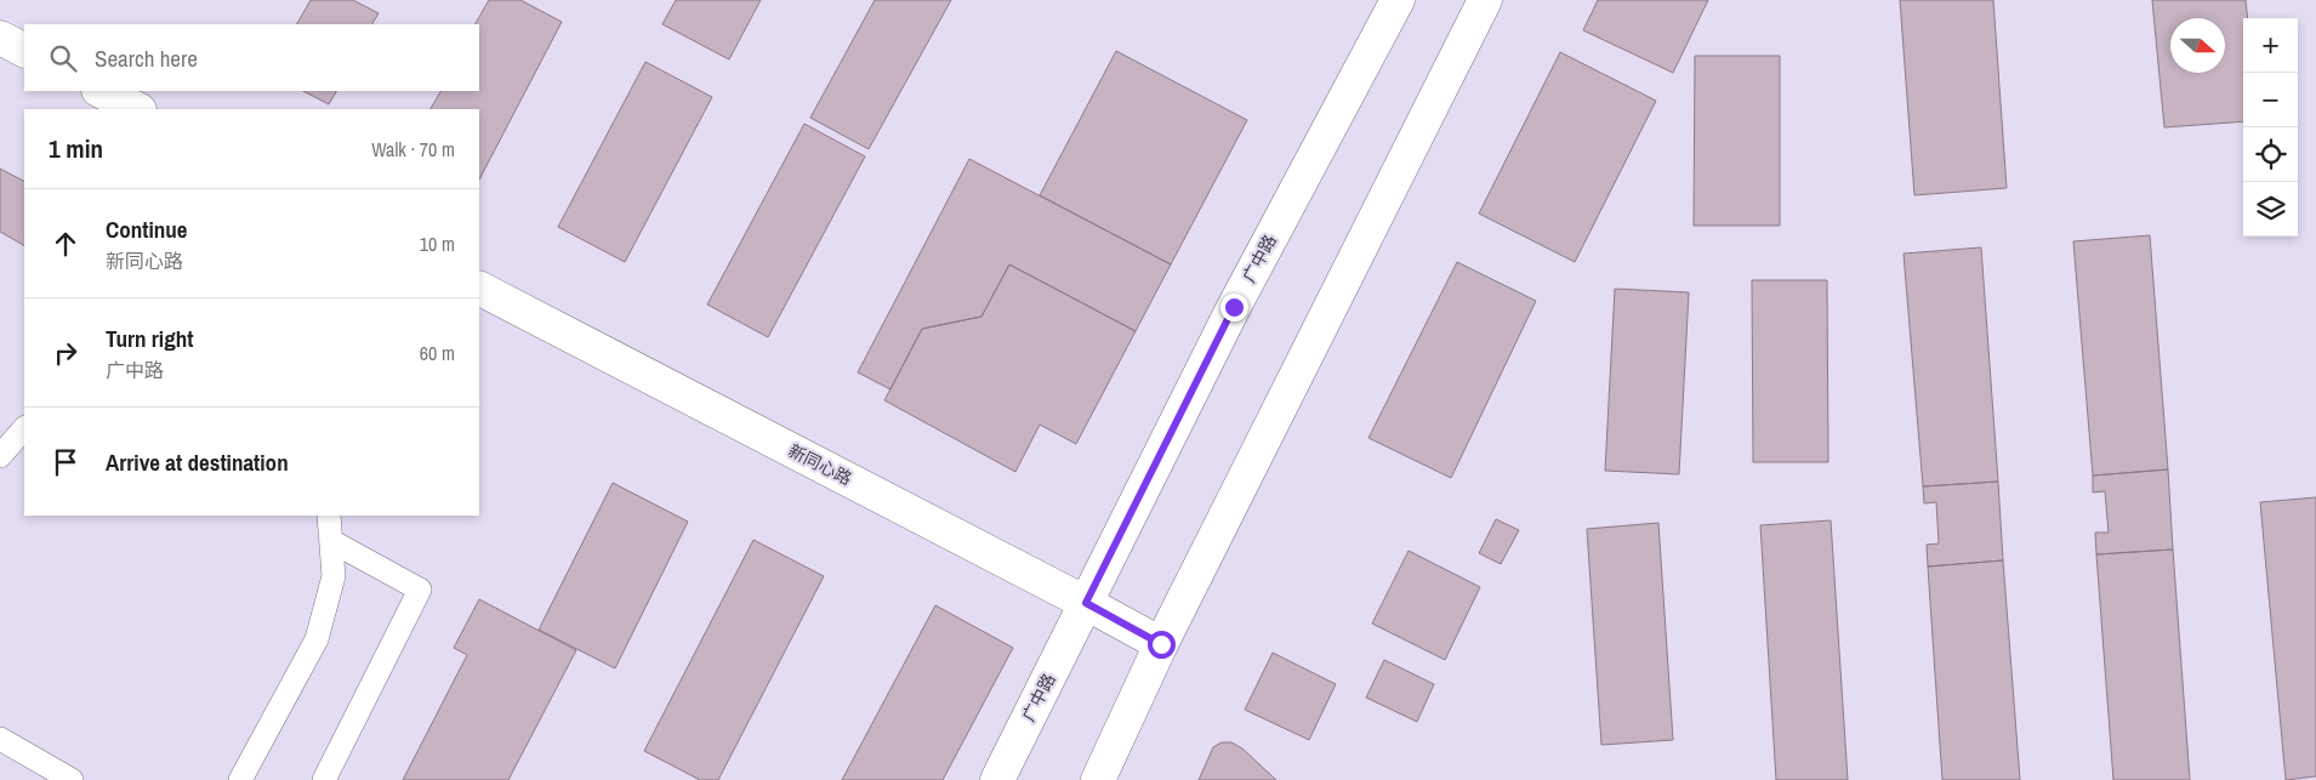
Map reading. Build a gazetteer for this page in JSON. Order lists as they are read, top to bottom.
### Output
{
  "streets": {
    "main road": ["广中路", "新同心路"]
  },
  "crossings": [
    ["广中路", "新同心路"]
  ],
  "north": "right",
  "page": {
    "map_buttons": ["+", "−"],
    "search": "Search here",
    "heading": ["1 min", "Walk · 70 m"],
    "list": [
      ["Continue", "新同心路", "10 m"],
      ["Turn right", "广中路", "60 m"],
      "Arrive at destination"
    ]
  }
}
